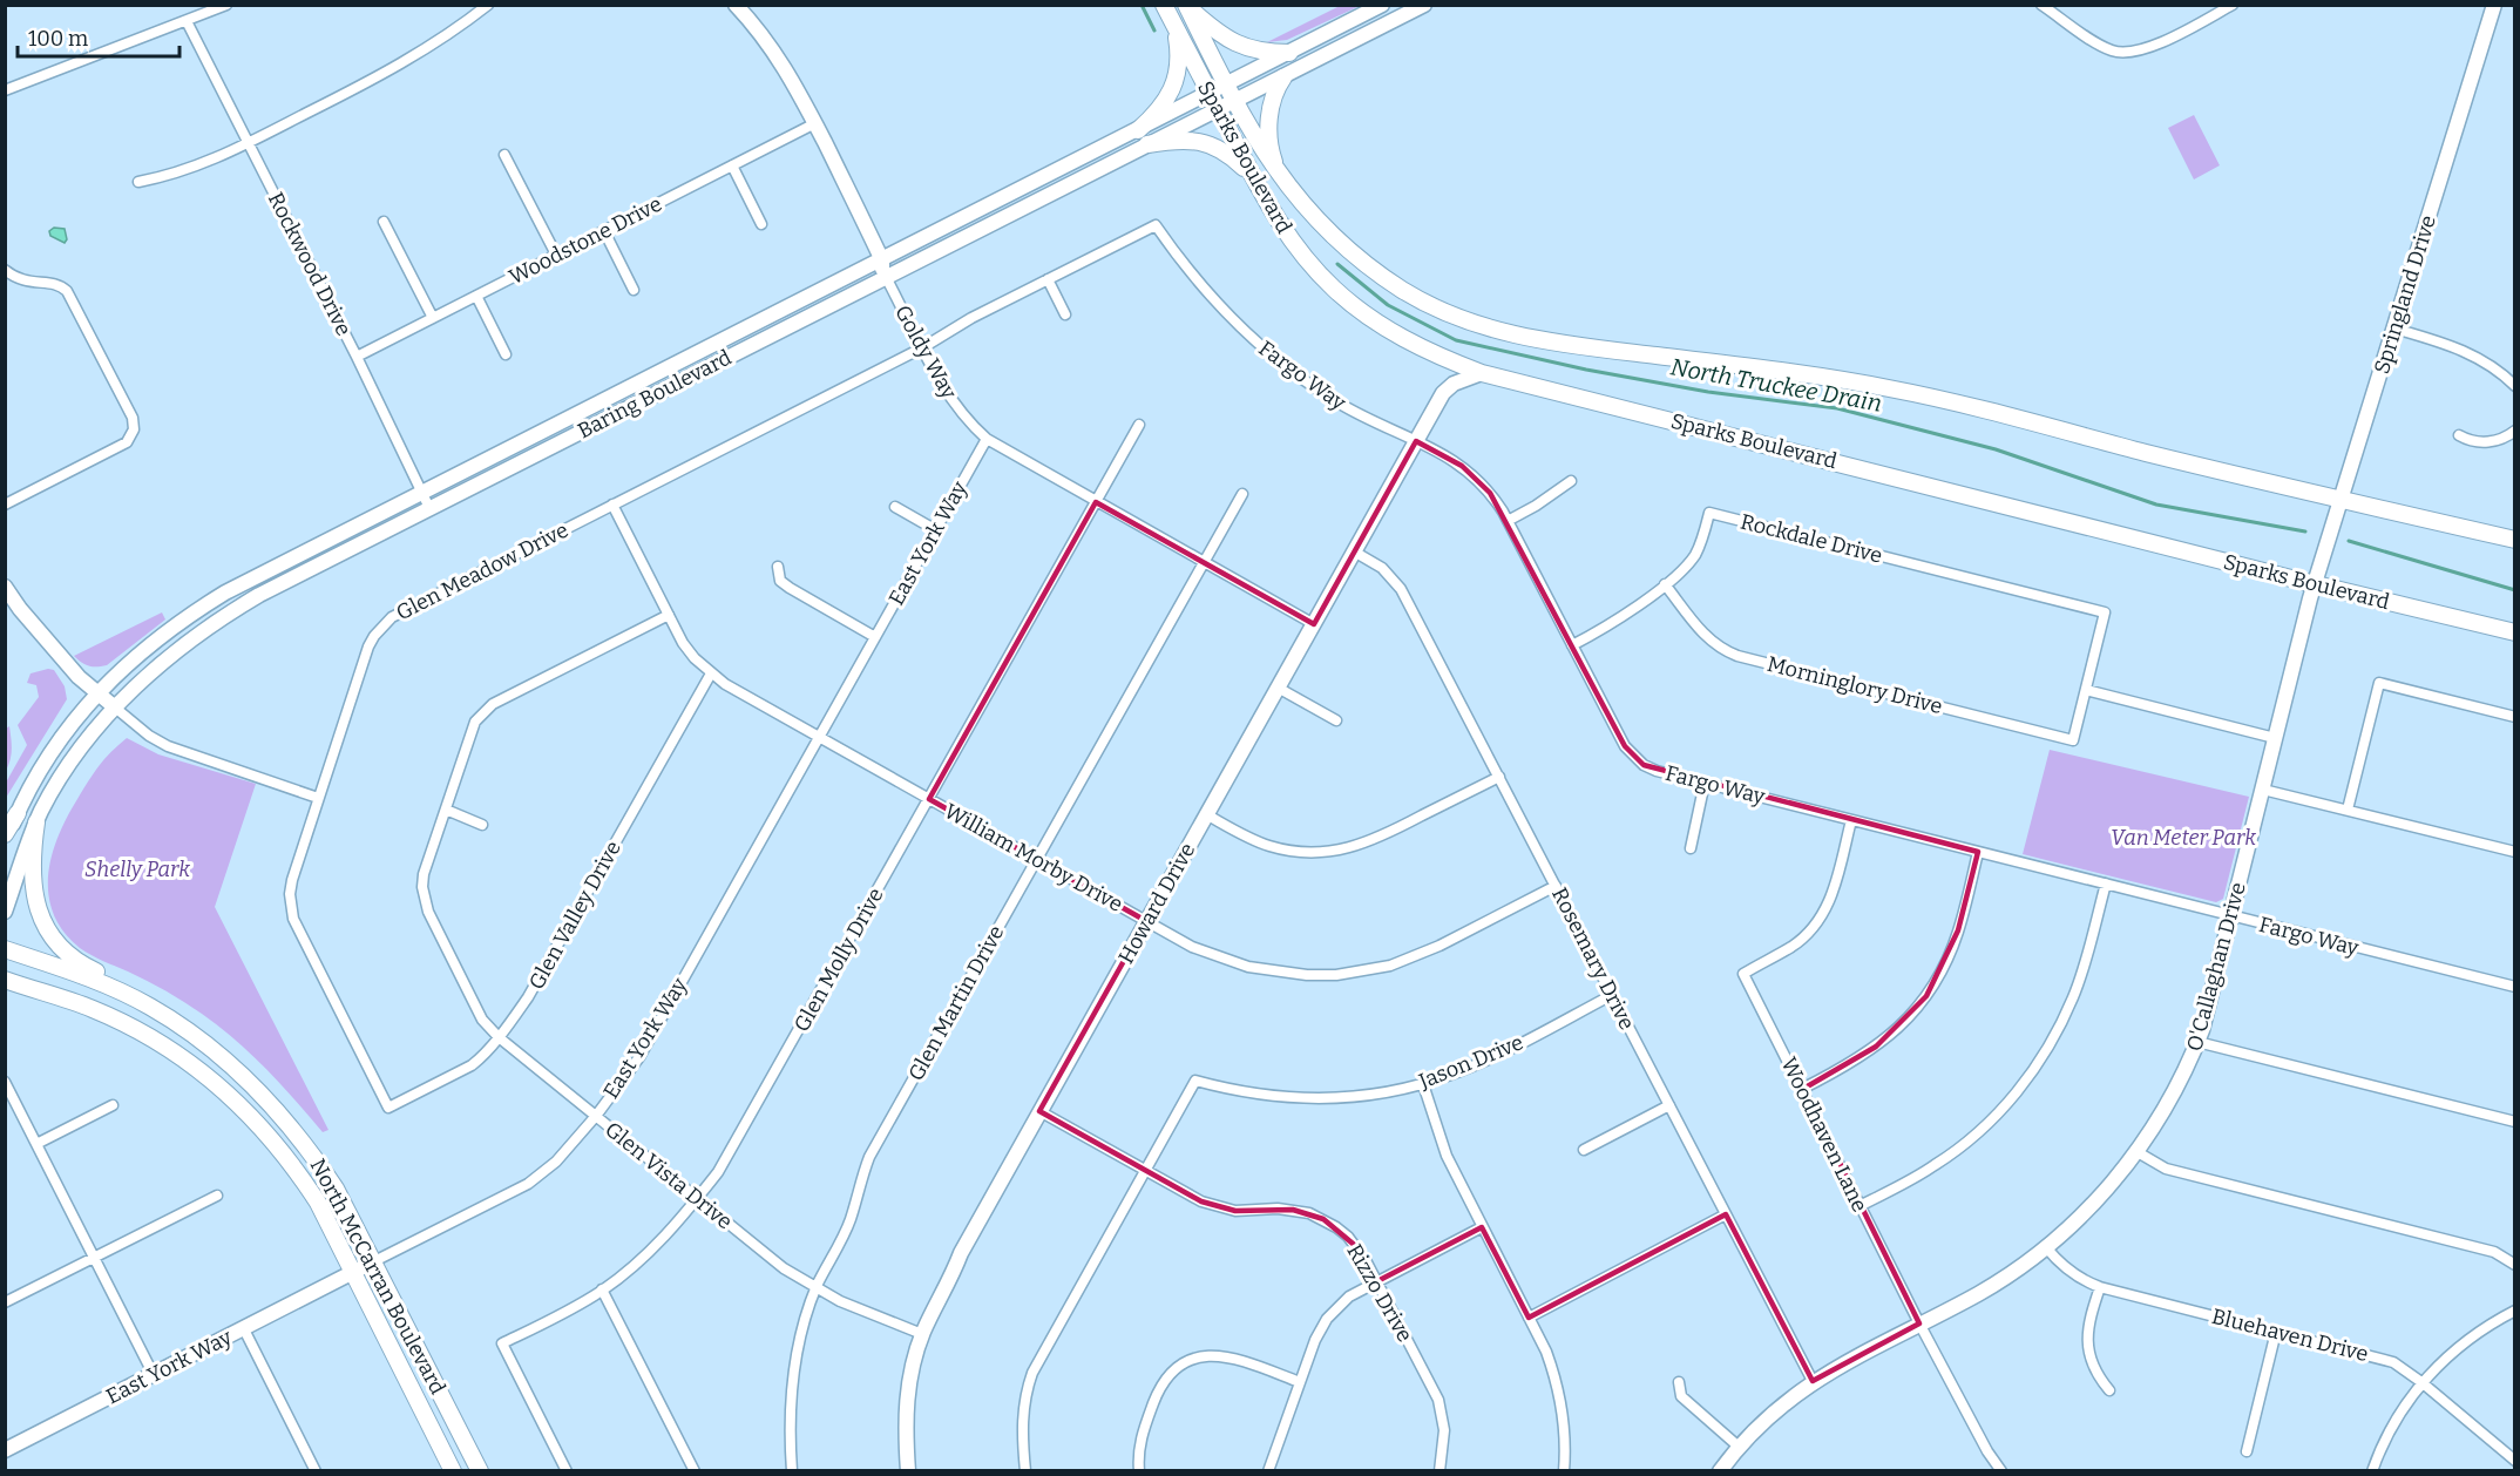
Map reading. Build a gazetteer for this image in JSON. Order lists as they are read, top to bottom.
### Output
{
  "streets": {
    "main road": ["Sparks Boulevard", "North McCarran Boulevard"],
    "street": [
      "Woodstone Drive",
      "Rockwood Drive",
      "Springland Drive",
      "Goldy Way",
      "Fargo Way",
      "Baring Boulevard",
      "Rockdale Drive",
      "East York Way",
      "Glen Meadow Drive",
      "Morninglory Drive",
      "William Morby Drive",
      "Howard Drive",
      "Glen Valley Drive",
      "Rosemary Drive",
      "Glen Molly Drive",
      "O'Callaghan Drive",
      "Glen Martin Drive",
      "Jason Drive",
      "Woodhaven Lane",
      "Glen Vista Drive",
      "Rizzo Drive",
      "Bluehaven Drive"
    ]
  },
  "crossings": [
    ["Sparks Boulevard", "Springland Drive"],
    ["Sparks Boulevard", "Baring Boulevard"],
    ["Sparks Boulevard", "Howard Drive"],
    ["Sparks Boulevard", "O'Callaghan Drive"],
    ["Woodstone Drive", "Rockwood Drive"],
    ["Woodstone Drive", "Goldy Way"],
    ["Rockwood Drive", "Baring Boulevard"],
    ["Springland Drive", "O'Callaghan Drive"],
    ["Goldy Way", "Baring Boulevard"],
    ["Goldy Way", "East York Way"],
    ["Goldy Way", "Glen Meadow Drive"],
    ["Goldy Way", "Howard Drive"],
    ["Goldy Way", "Glen Molly Drive"],
    ["Goldy Way", "Glen Martin Drive"],
    ["Fargo Way", "Rockdale Drive"],
    ["Fargo Way", "Glen Meadow Drive"],
    ["Fargo Way", "Howard Drive"],
    ["Fargo Way", "O'Callaghan Drive"],
    ["Fargo Way", "Woodhaven Lane"],
    ["Rockdale Drive", "Morninglory Drive"],
    ["East York Way", "William Morby Drive"],
    ["East York Way", "Glen Vista Drive"],
    ["East York Way", "North McCarran Boulevard"],
    ["Glen Meadow Drive", "William Morby Drive"],
    ["Glen Meadow Drive", "Glen Valley Drive"],
    ["William Morby Drive", "Howard Drive"],
    ["William Morby Drive", "Glen Valley Drive"],
    ["William Morby Drive", "Rosemary Drive"],
    ["William Morby Drive", "Glen Molly Drive"],
    ["William Morby Drive", "Glen Martin Drive"],
    ["William Morby Drive", "Glen Vista Drive"],
    ["Howard Drive", "Rosemary Drive"],
    ["Howard Drive", "Glen Vista Drive"],
    ["Howard Drive", "Rizzo Drive"],
    ["Glen Valley Drive", "Glen Vista Drive"],
    ["Rosemary Drive", "O'Callaghan Drive"],
    ["Rosemary Drive", "Jason Drive"],
    ["Glen Molly Drive", "Glen Vista Drive"],
    ["O'Callaghan Drive", "Woodhaven Lane"],
    ["O'Callaghan Drive", "Bluehaven Drive"],
    ["Glen Martin Drive", "Glen Vista Drive"],
    ["Jason Drive", "Rizzo Drive"]
  ],
  "water": ["North Truckee Drain"],
  "parks": ["Van Meter Park", "Shelly Park"],
  "scale_bar": "100 m"
}
